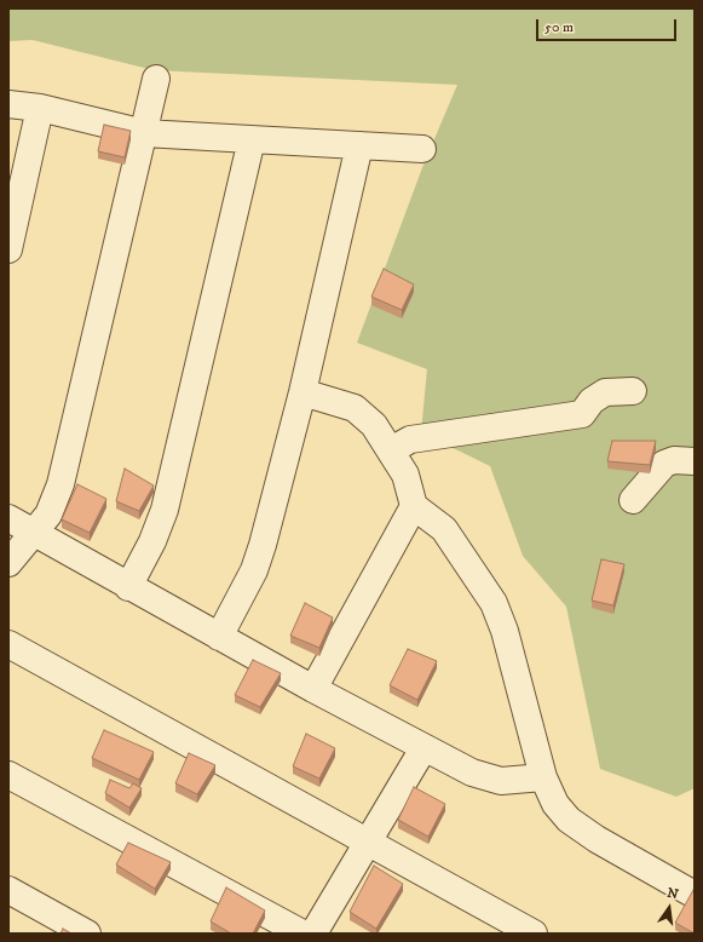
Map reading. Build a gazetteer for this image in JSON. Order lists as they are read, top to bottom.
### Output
{
  "scale_bar": "50 m",
  "north": "top"
}
